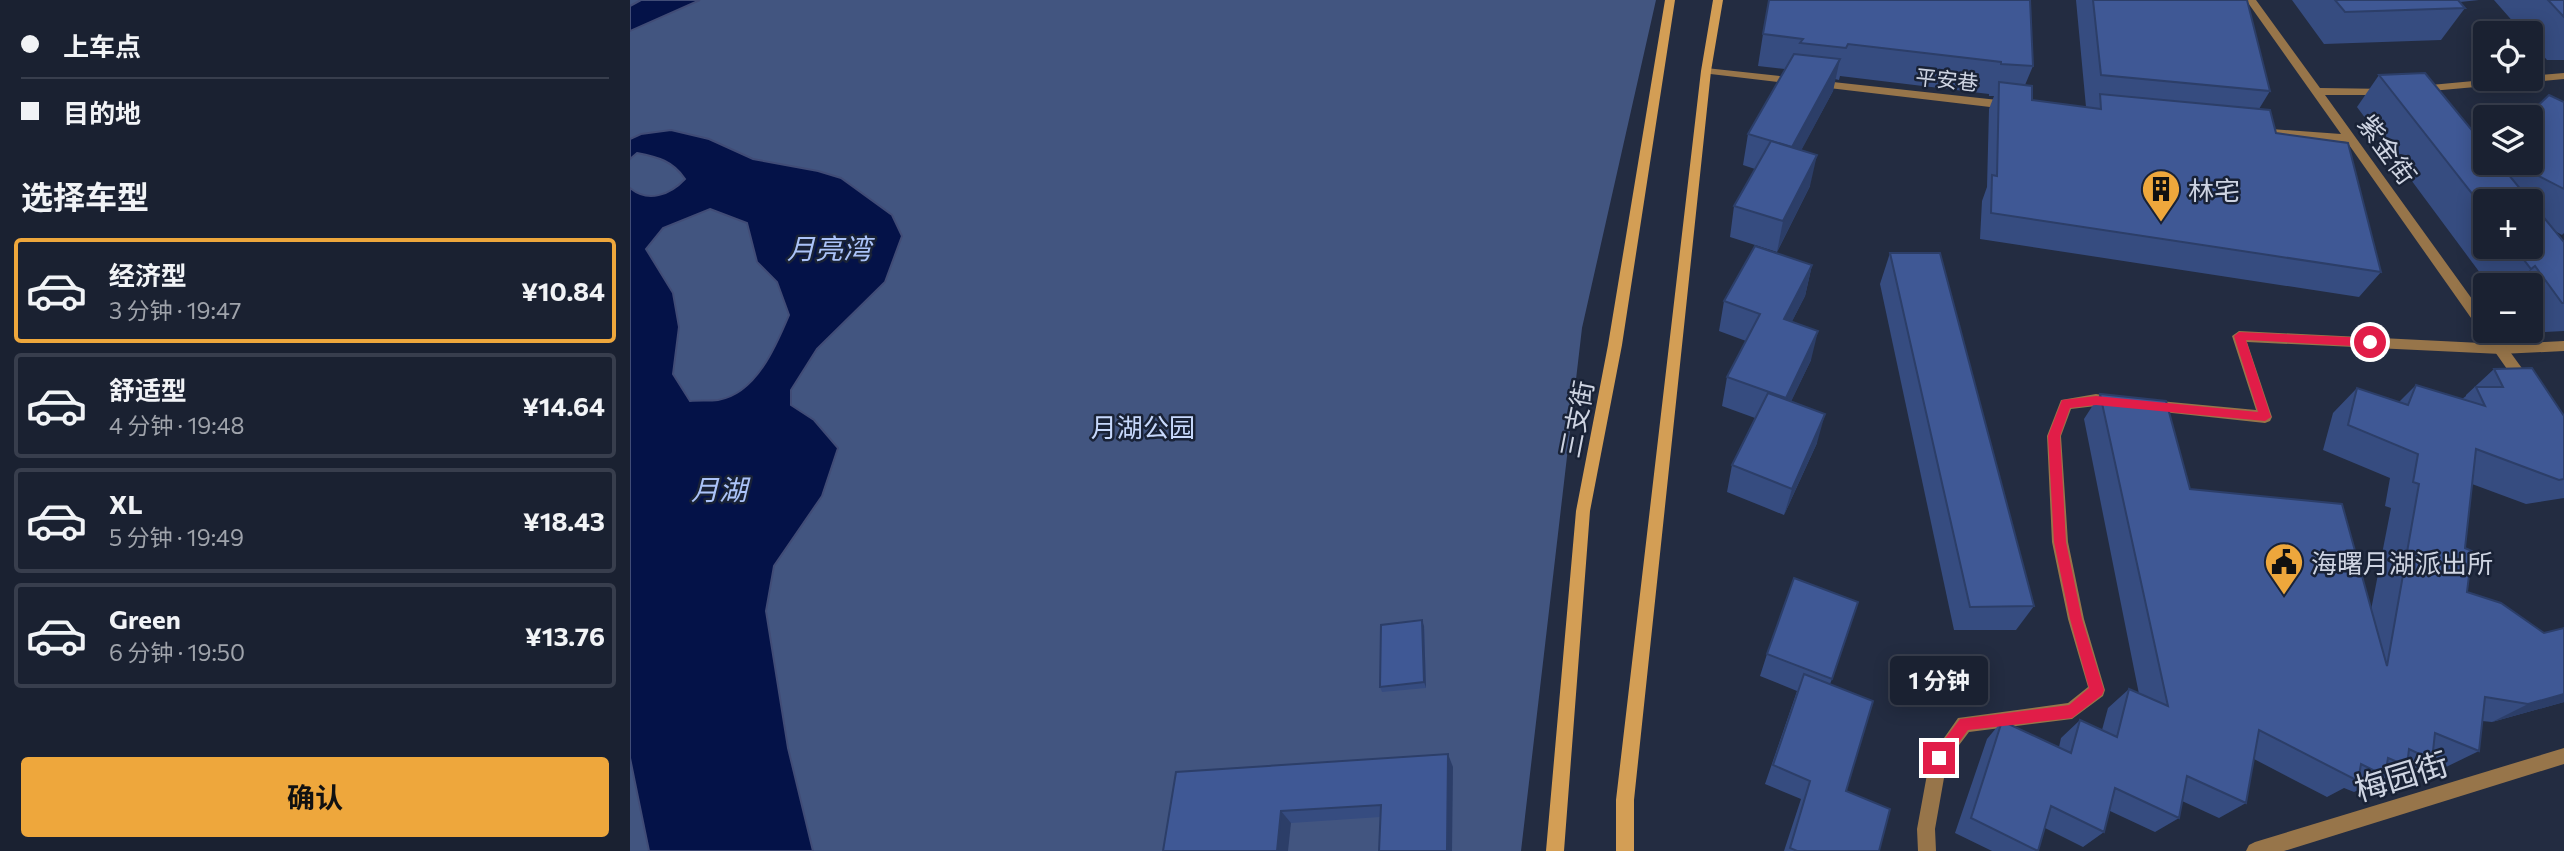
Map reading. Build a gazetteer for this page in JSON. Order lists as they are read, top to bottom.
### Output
{
  "streets": {
    "main road": ["三支街"],
    "street": ["平安巷", "紫金街", "梅园街"]
  },
  "water": ["月亮湾", "月湖"],
  "parks": ["月湖公园"],
  "places": {
    "building": ["林宅"],
    "public building": ["海曙月湖派出所"]
  },
  "page": {
    "banner": ["上车点", "目的地"],
    "map_buttons": ["+", "−"],
    "heading": "选择车型",
    "list": [
      {
        "name": "经济型",
        "note": "3 分钟 · 19:47",
        "value": "¥10.84"
      },
      {
        "name": "舒适型",
        "note": "4 分钟 · 19:48",
        "value": "¥14.64"
      },
      {
        "name": "XL",
        "note": "5 分钟 · 19:49",
        "value": "¥18.43"
      },
      {
        "name": "Green",
        "note": "6 分钟 · 19:50",
        "value": "¥13.76"
      }
    ],
    "bubble": "1 分钟",
    "buttons": "确认"
  }
}
